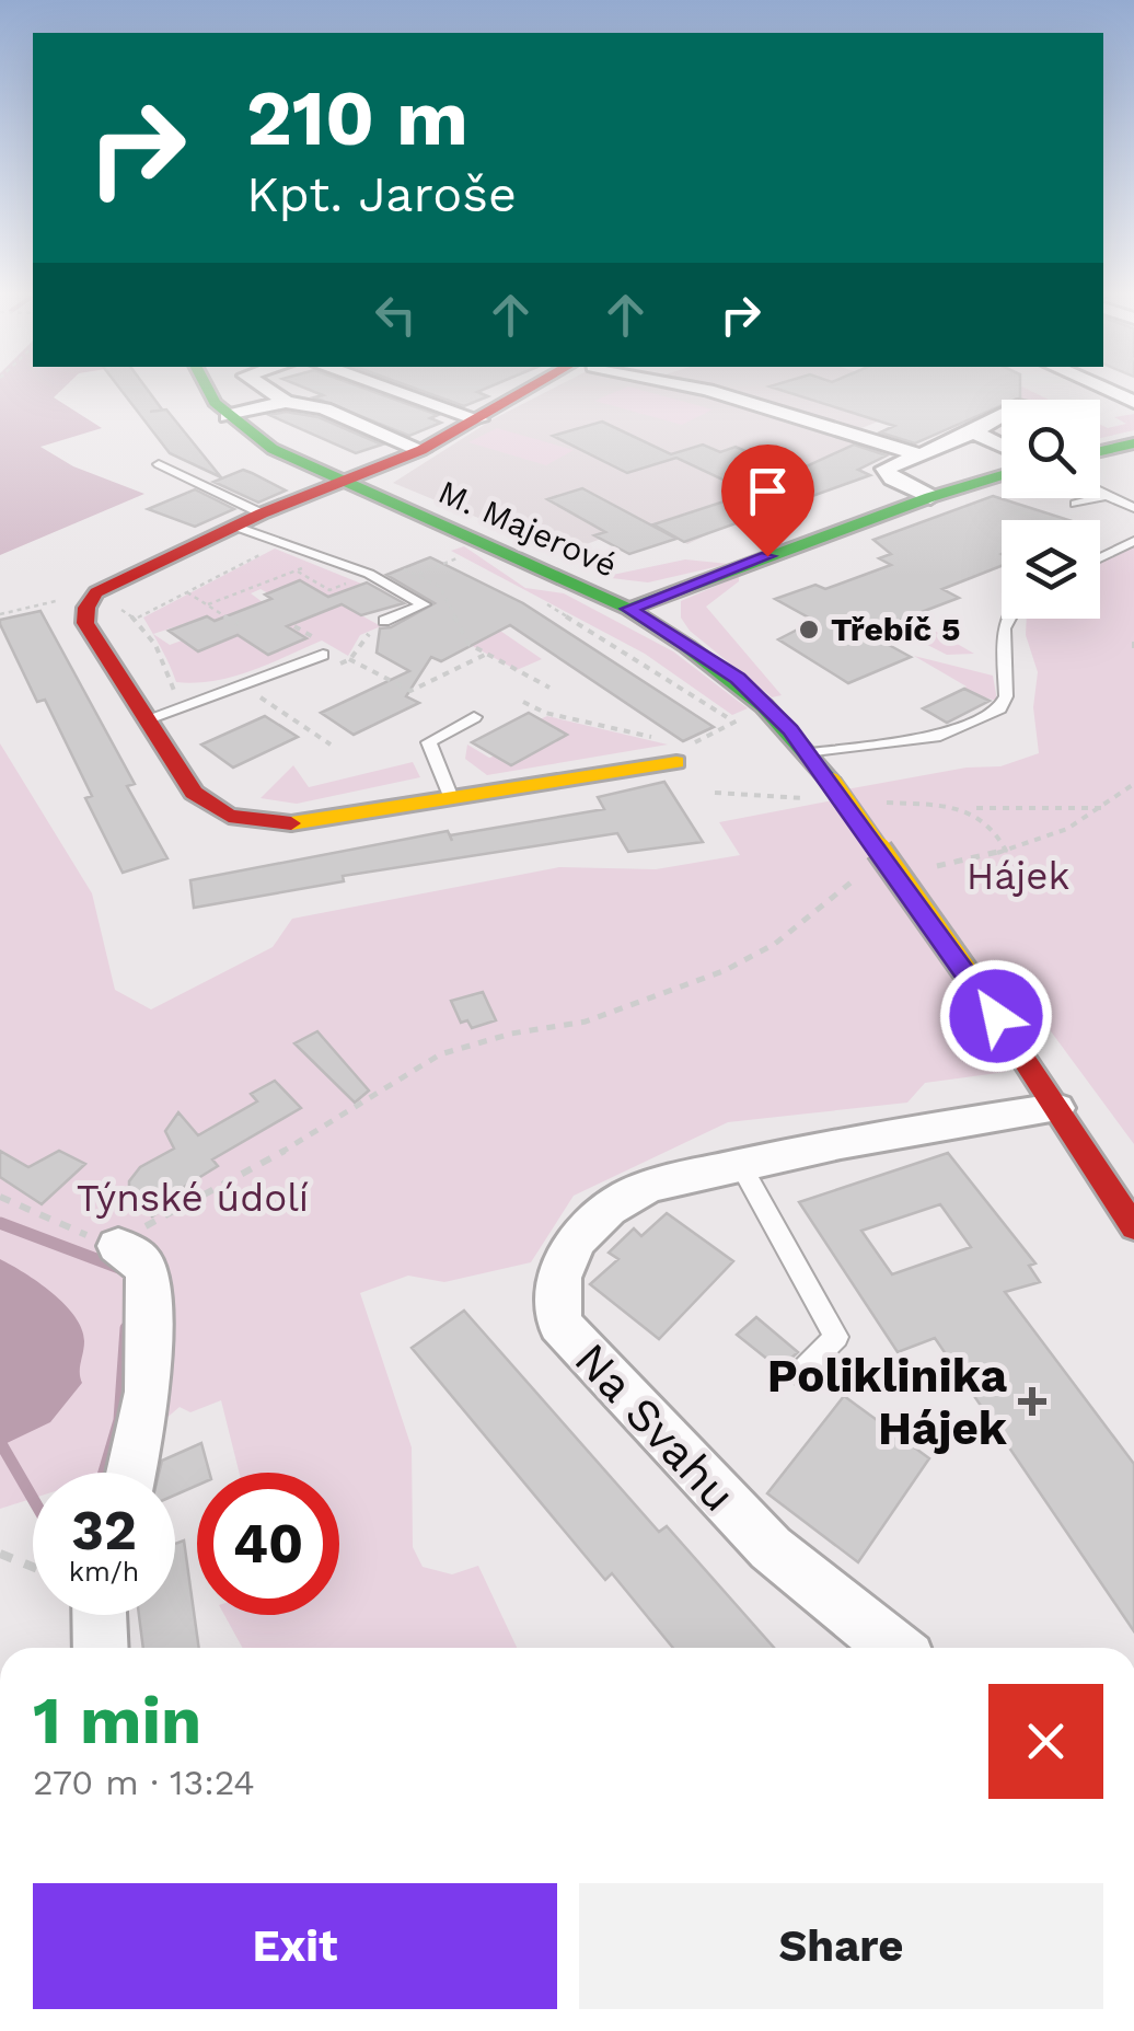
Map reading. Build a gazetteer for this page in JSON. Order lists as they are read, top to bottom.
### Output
{
  "streets": {
    "street": ["M. Majerové", "Na Svahu"]
  },
  "crossings": [
    ["M. Majerové", "Na Svahu"]
  ],
  "parks": ["Hájek", "Týnské údolí"],
  "places": {
    "other": ["Třebíč 5"],
    "health": ["Poliklinika Hájek"]
  },
  "page": {
    "turn": ["210 m", "Kpt. Jaroše"],
    "speed": "32 km/h",
    "limit": "40",
    "heading": ["1 min", "270 m · 13:24"],
    "buttons": ["Exit", "Share"]
  }
}
